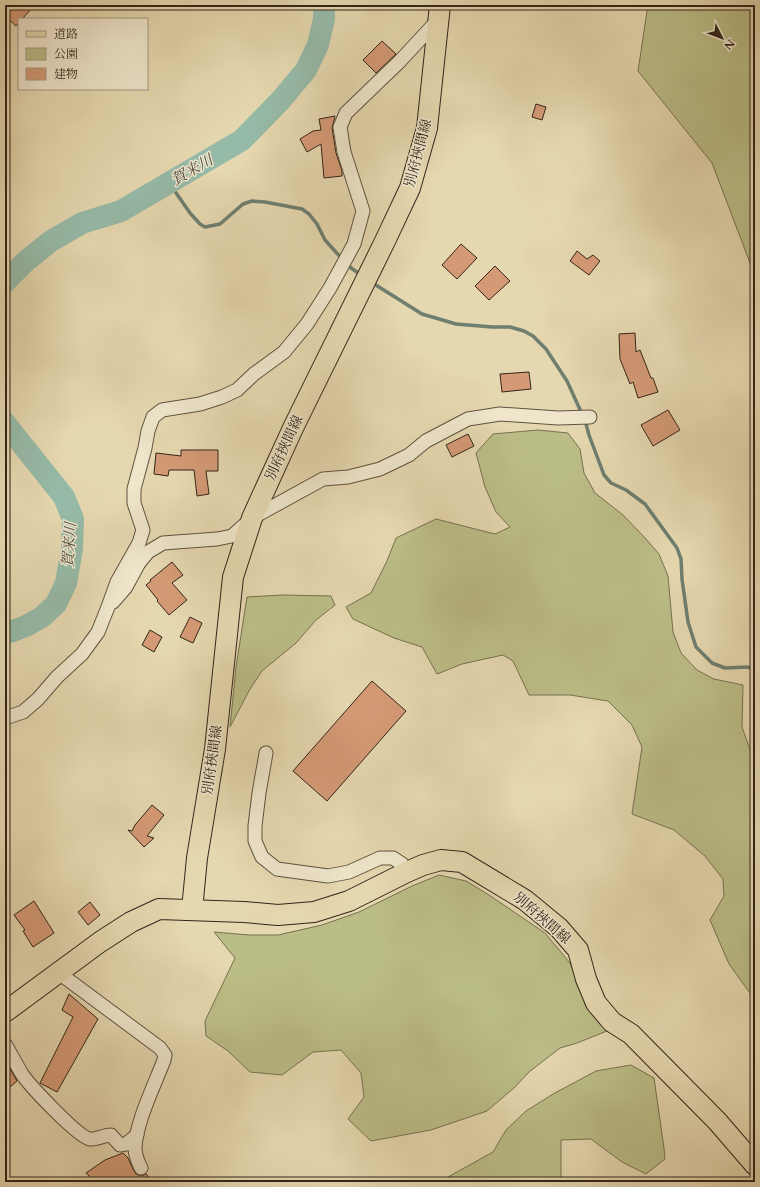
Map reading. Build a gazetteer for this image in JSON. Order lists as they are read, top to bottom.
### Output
{
  "streets": {
    "main road": ["別府挾間線"]
  },
  "water": ["賀来川"],
  "legend": ["道路", "公園", "建物"],
  "north": "bottom right"
}
